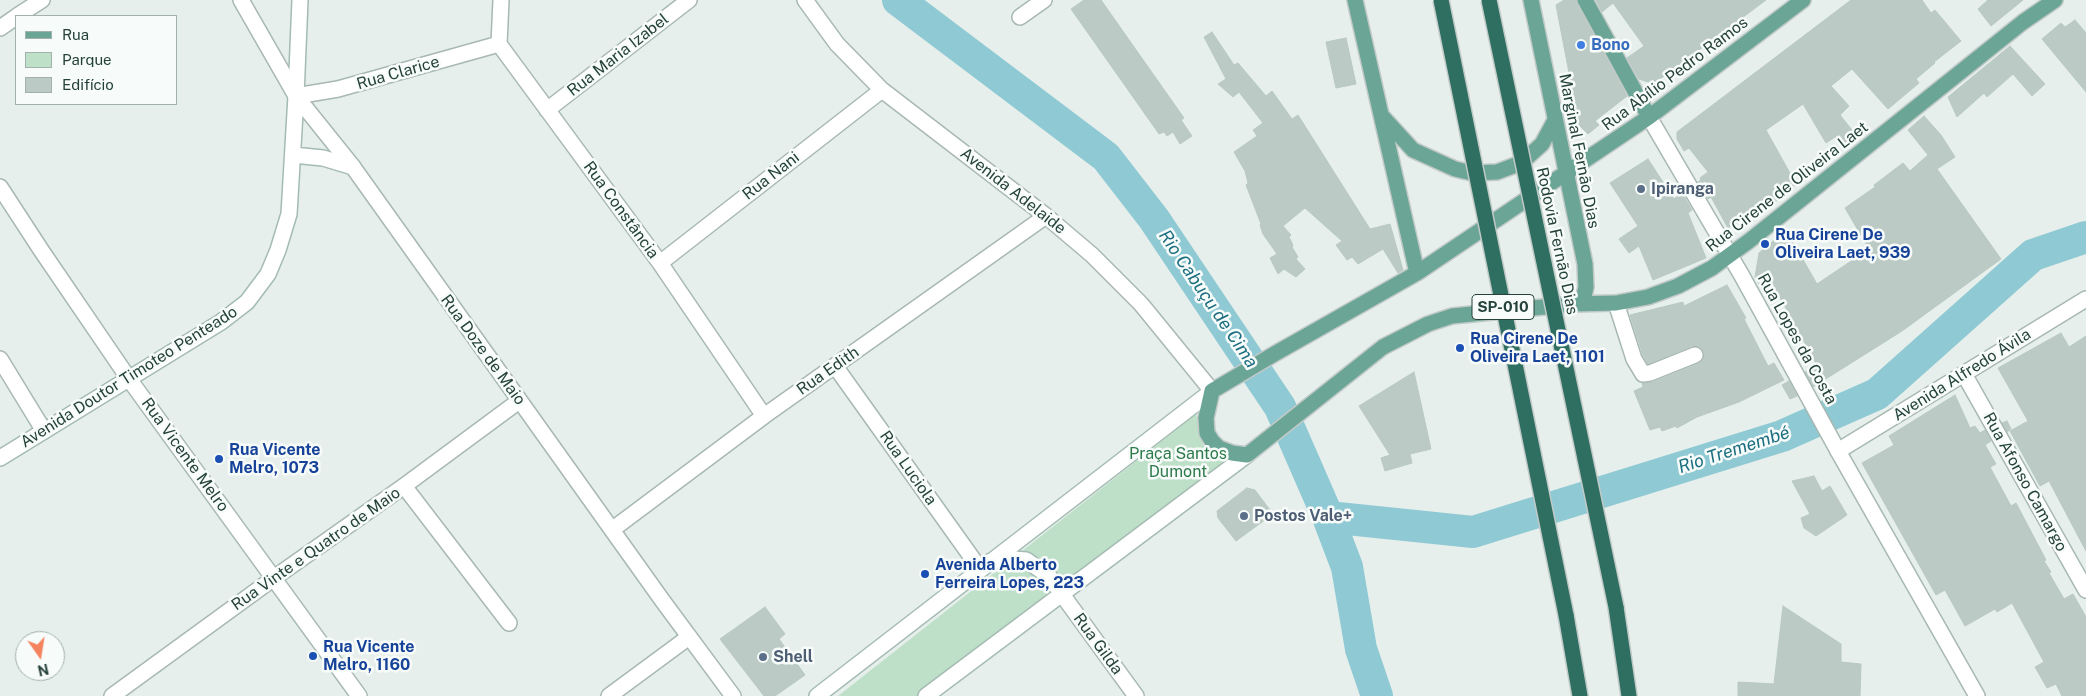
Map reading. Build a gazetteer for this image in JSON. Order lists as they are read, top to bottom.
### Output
{
  "streets": {
    "highway": ["Rodovia Fernão Dias", "SP-010"],
    "main road": [
      "Rua Abílio Pedro Ramos",
      "Marginal Fernão Dias",
      "Rua Cirene de Oliveira Laet",
      "Rua Lopes da Costa"
    ],
    "street": [
      "Rua Maria Izabel",
      "Rua Clarice",
      "Rua Nani",
      "Avenida Adelaide",
      "Rua Constância",
      "Rua Doze de Maio",
      "Rua Edith",
      "Avenida Alfredo Ávila",
      "Avenida Doutor Timoteo Penteado",
      "Rua Vicente Melro",
      "Rua Luciola",
      "Rua Afonso Camargo",
      "Rua Vinte e Quatro de Maio",
      "Rua Gilda"
    ]
  },
  "crossings": [
    ["Rua Maria Izabel", "Rua Constância"],
    ["Rua Clarice", "Rua Constância"],
    ["Rua Clarice", "Rua Doze de Maio"],
    ["Rua Clarice", "Avenida Doutor Timoteo Penteado"],
    ["Rua Abílio Pedro Ramos", "Marginal Fernão Dias"],
    ["Rua Abílio Pedro Ramos", "Avenida Adelaide"],
    ["Rua Abílio Pedro Ramos", "Rua Lopes da Costa"],
    ["Marginal Fernão Dias", "Rua Cirene de Oliveira Laet"],
    ["Rua Nani", "Avenida Adelaide"],
    ["Rua Nani", "Rua Constância"],
    ["Rua Cirene de Oliveira Laet", "Rua Lopes da Costa"],
    ["Avenida Adelaide", "Rua Edith"],
    ["Rua Constância", "Rua Edith"],
    ["Rua Lopes da Costa", "Avenida Alfredo Ávila"],
    ["Rua Doze de Maio", "Rua Edith"],
    ["Rua Doze de Maio", "Avenida Doutor Timoteo Penteado"],
    ["Rua Doze de Maio", "Rua Vinte e Quatro de Maio"],
    ["Rua Edith", "Rua Luciola"],
    ["Avenida Alfredo Ávila", "Rua Afonso Camargo"],
    ["Avenida Doutor Timoteo Penteado", "Rua Vicente Melro"],
    ["Rua Vicente Melro", "Rua Vinte e Quatro de Maio"],
    ["Rua Luciola", "Rua Gilda"]
  ],
  "water": ["Rio Cabuçu de Cima", "Rio Tremembé"],
  "parks": ["Praça Santos Dumont"],
  "places": [
    "Bono",
    "Ipiranga",
    "Rua Cirene De Oliveira Laet, 939",
    "Rua Cirene De Oliveira Laet, 1101",
    "Rua Vicente Melro, 1073",
    "Postos Vale+",
    "Avenida Alberto Ferreira Lopes, 223",
    "Rua Vicente Melro, 1160",
    "Shell"
  ],
  "legend": ["Rua", "Parque", "Edifício"],
  "north": "bottom"
}
